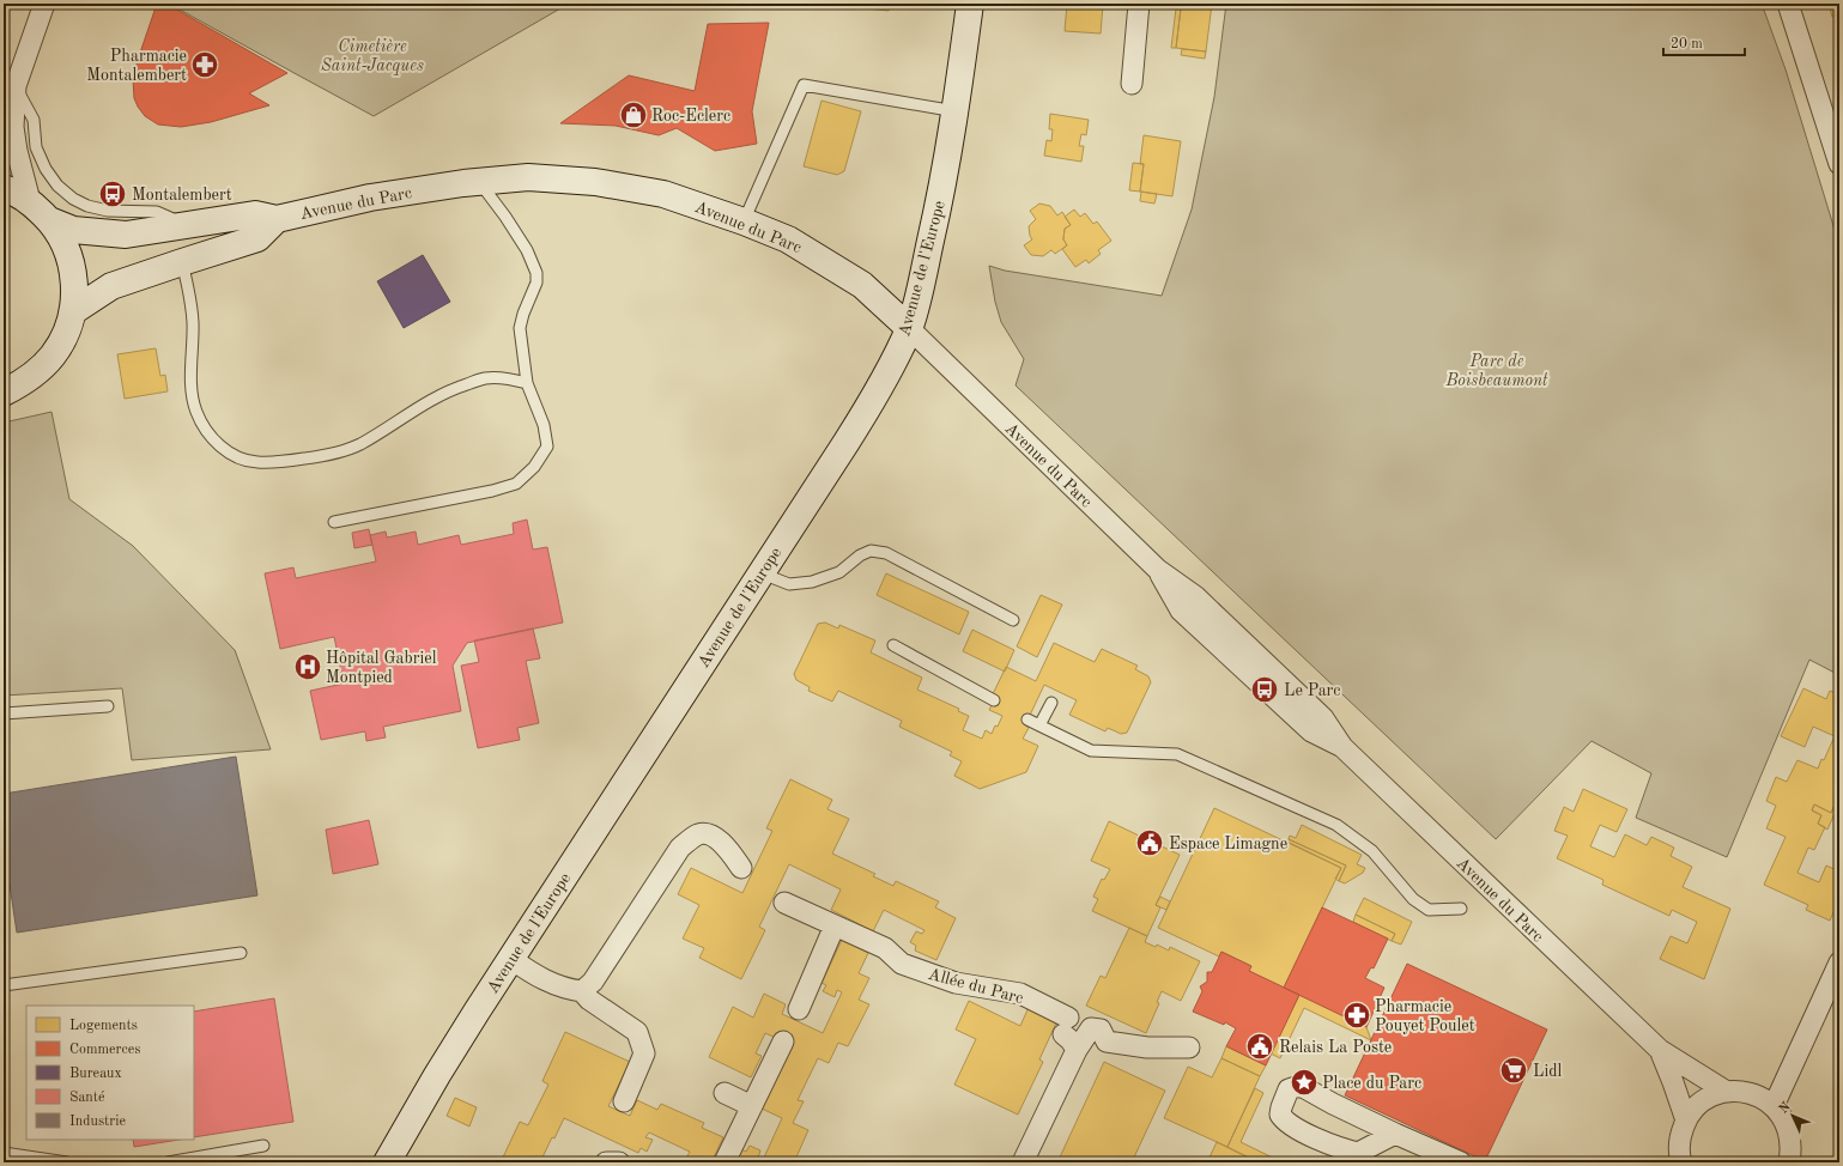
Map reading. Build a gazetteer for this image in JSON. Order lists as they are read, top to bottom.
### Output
{
  "streets": {
    "main road": ["Avenue du Parc", "Avenue de l'Europe"],
    "street": ["Allée du Parc"]
  },
  "crossings": [
    ["Avenue du Parc", "Avenue de l'Europe"]
  ],
  "parks": ["Cimetière Saint-Jacques", "Parc de Boisbeaumont"],
  "places": {
    "pharmacy": ["Pharmacie Montalembert", "Pharmacie Pouyet Poulet"],
    "shop": ["Roc-Eclerc"],
    "bus stop": ["Montalembert", "Le Parc"],
    "hospital": ["Hôpital Gabriel Montpied"],
    "public building": ["Espace Limagne", "Relais La Poste"],
    "supermarket": ["Lidl"],
    "place": ["Place du Parc"]
  },
  "legend": [
    "Logements",
    "Commerces",
    "Bureaux",
    "Santé",
    "Industrie"
  ],
  "scale_bar": "20 m",
  "north": "top left"
}
